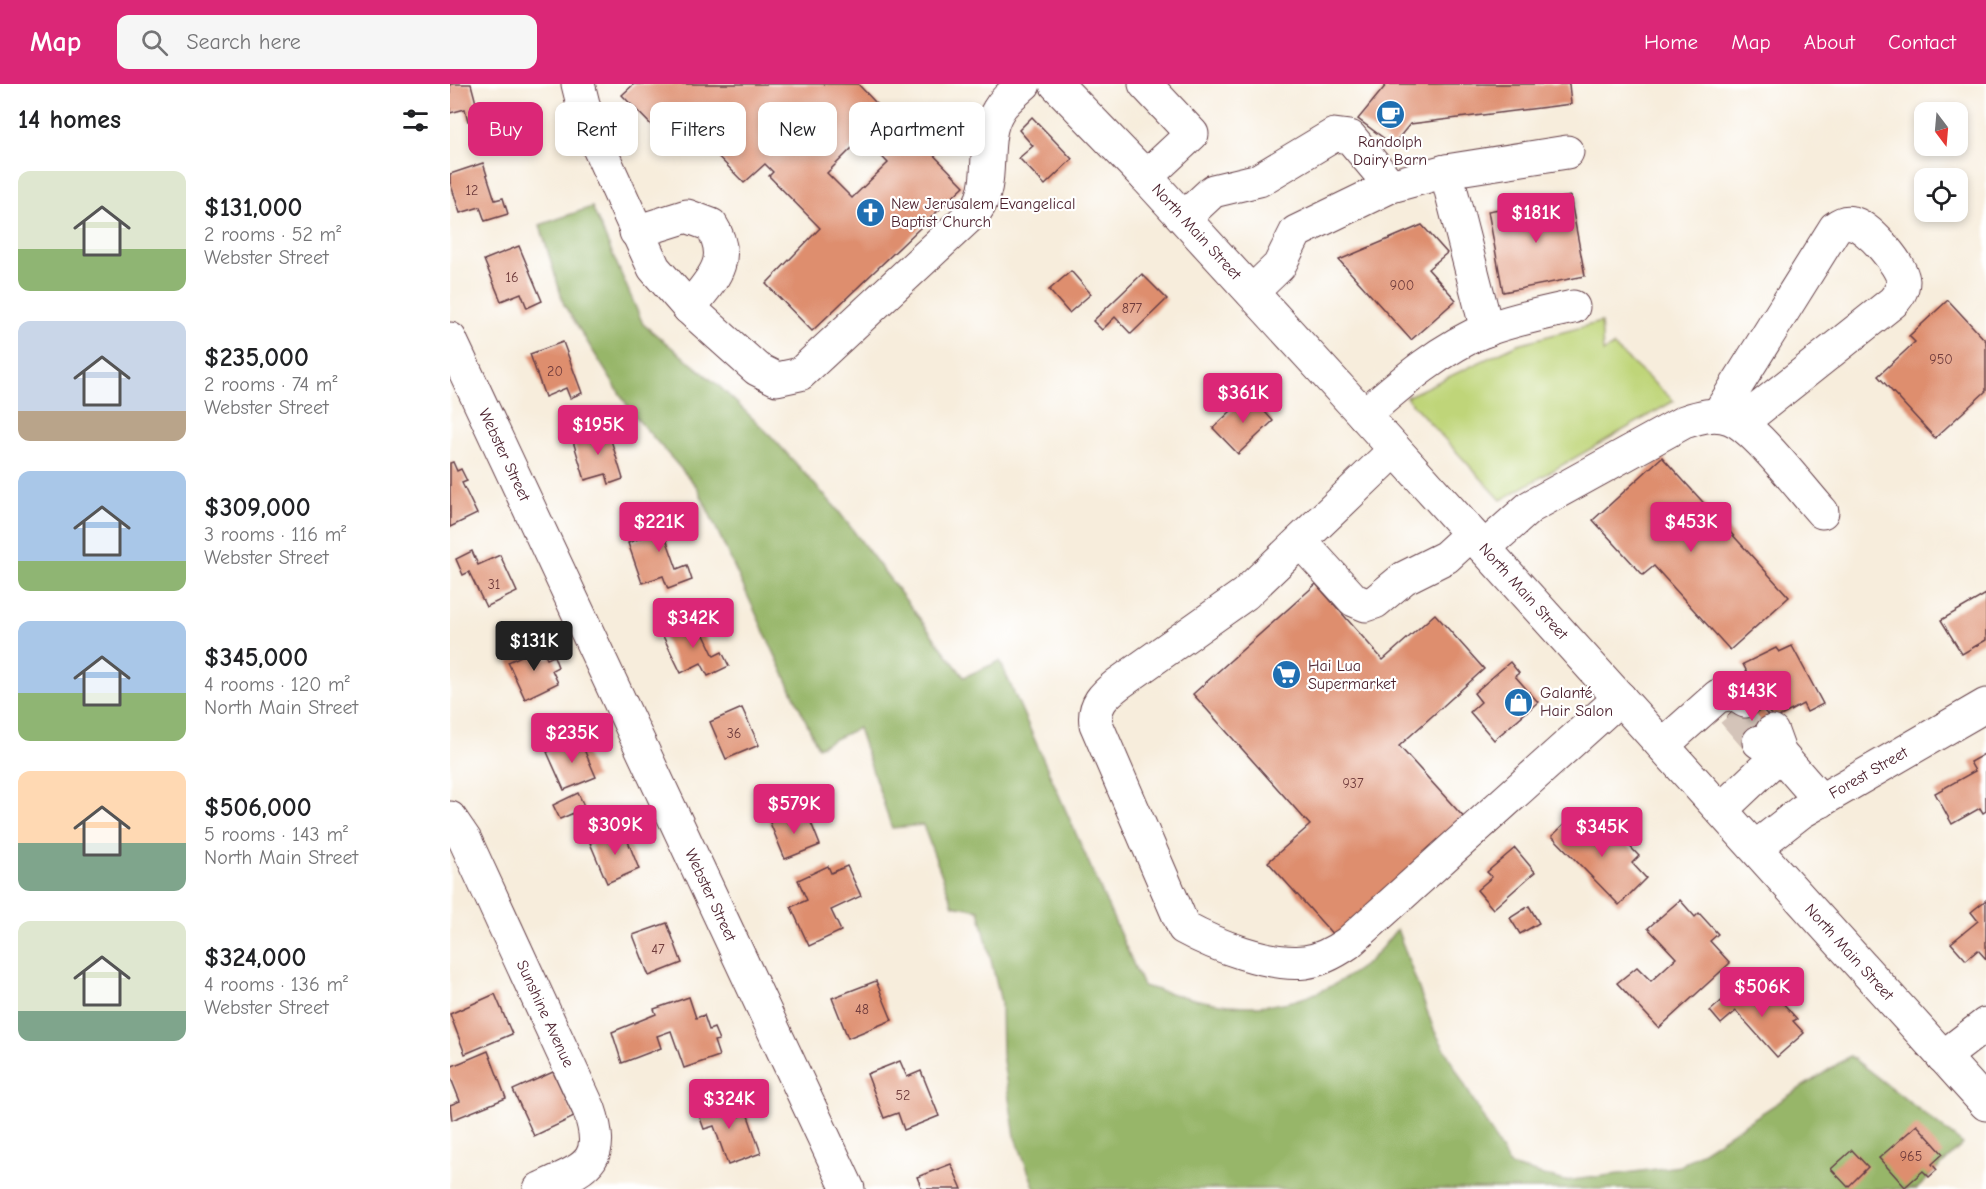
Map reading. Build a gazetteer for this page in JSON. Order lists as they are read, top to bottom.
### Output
{
  "streets": {
    "street": [
      "North Main Street",
      "Webster Street",
      "Forest Street",
      "Sunshine Avenue"
    ]
  },
  "crossings": [
    ["North Main Street", "Forest Street"]
  ],
  "places": {
    "cafe": ["Randolph Dairy Barn"],
    "church": ["New Jerusalem Evangelical Baptist Church"],
    "supermarket": ["Hai Lua Supermarket"],
    "shop": ["Galanté Hair Salon"]
  },
  "house_numbers": [
    "12",
    "16",
    "900",
    "877",
    "950",
    "20",
    "31",
    "36",
    "937",
    "47",
    "48",
    "52",
    "965"
  ],
  "north": "bottom",
  "page": {
    "header": "Map",
    "search": "Search here",
    "nav": [
      "Home",
      "Map",
      "About",
      "Contact"
    ],
    "heading": "14 homes",
    "chip": [
      "Buy",
      "Rent",
      "Filters",
      "New",
      "Apartment"
    ],
    "list": [
      {
        "name": "$131,000",
        "note": "2 rooms · 52 m² · Webster Street"
      },
      {
        "name": "$235,000",
        "note": "2 rooms · 74 m² · Webster Street"
      },
      {
        "name": "$309,000",
        "note": "3 rooms · 116 m² · Webster Street"
      },
      {
        "name": "$345,000",
        "note": "4 rooms · 120 m² · North Main Street"
      },
      {
        "name": "$506,000",
        "note": "5 rooms · 143 m² · North Main Street"
      },
      {
        "name": "$324,000",
        "note": "4 rooms · 136 m² · Webster Street"
      }
    ],
    "price": [
      "$181K",
      "$361K",
      "$195K",
      "$221K",
      "$453K",
      "$342K",
      "$131K",
      "$143K",
      "$235K",
      "$579K",
      "$309K",
      "$345K",
      "$506K",
      "$324K"
    ]
  }
}
